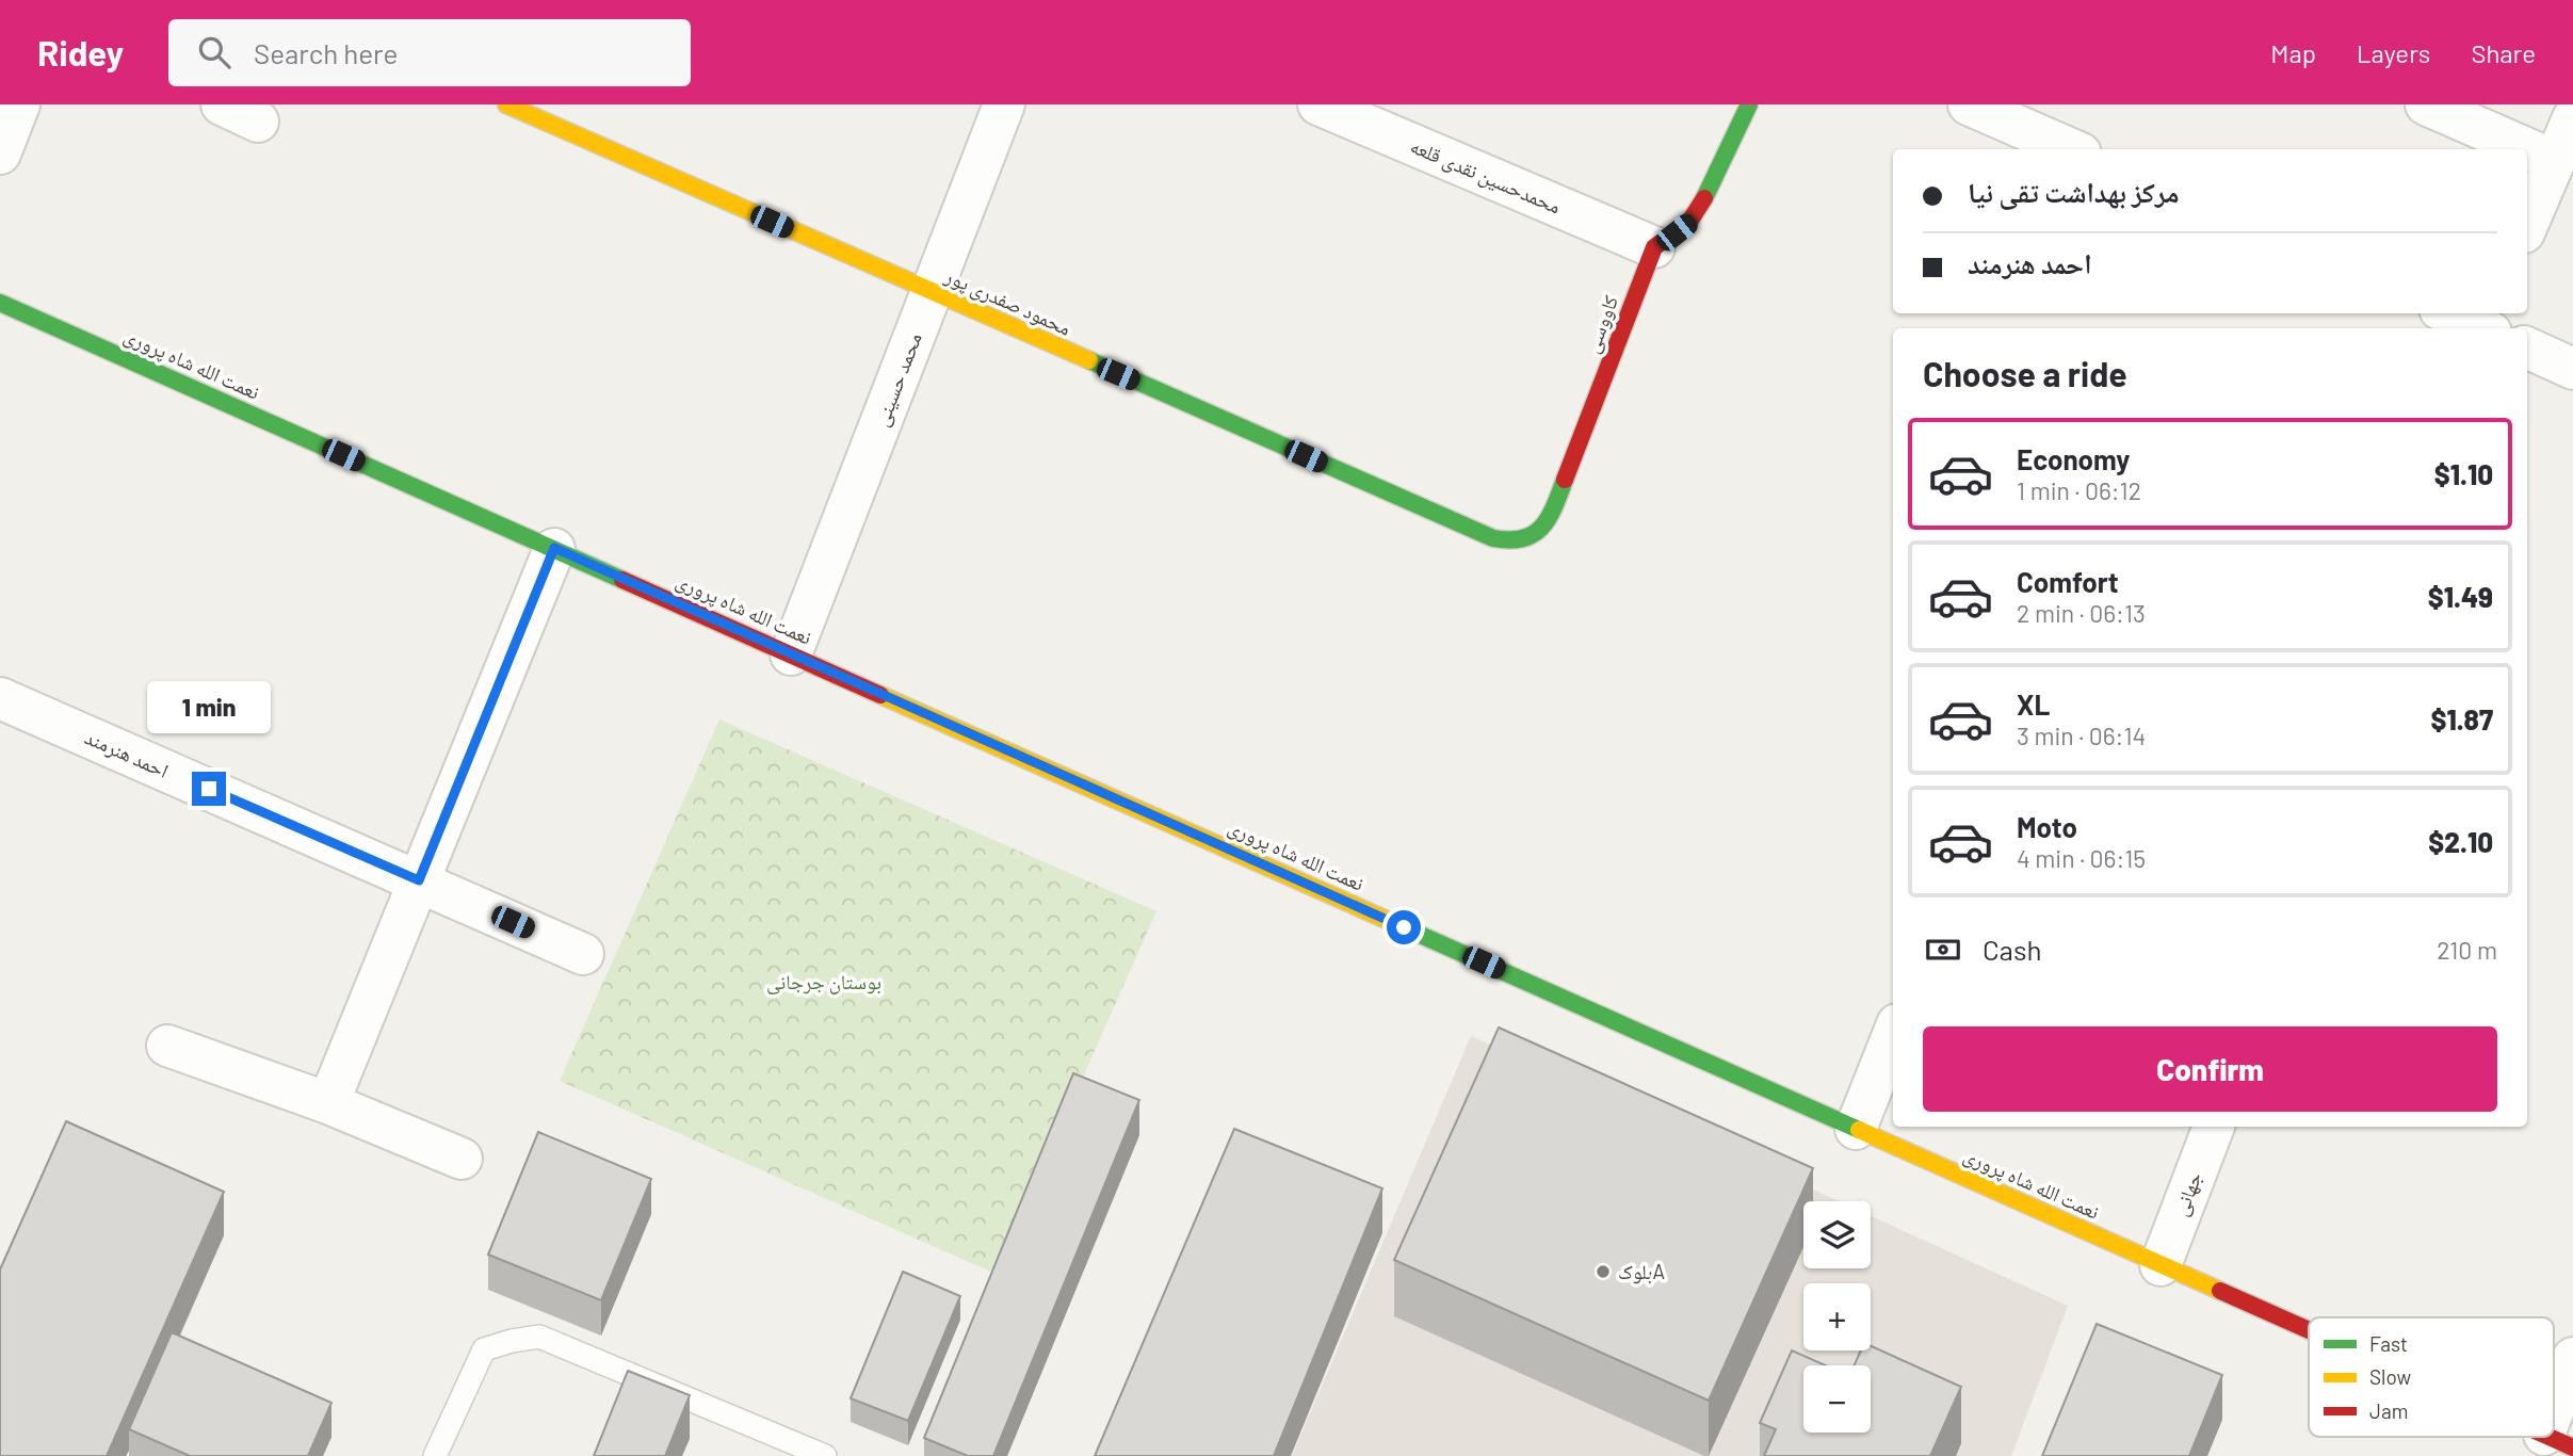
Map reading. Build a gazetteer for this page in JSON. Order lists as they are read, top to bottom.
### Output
{
  "streets": {
    "main road": ["محمود صفدری پور", "کاووسی", "نعمت الله شاه پروری"],
    "street": [
      "محمدحسین نقدی قلعه",
      "محمد حسینی",
      "احمد هنرمند",
      "جهانی"
    ]
  },
  "crossings": [
    ["محمدحسین نقدی قلعه", "کاووسی"],
    ["محمود صفدری پور", "کاووسی"],
    ["محمود صفدری پور", "محمد حسینی"],
    ["نعمت الله شاه پروری", "محمد حسینی"],
    ["نعمت الله شاه پروری", "جهانی"]
  ],
  "parks": ["بوستان جرجانی"],
  "places": ["بلوکA"],
  "legend": ["Fast", "Slow", "Jam"],
  "page": {
    "header": "Ridey",
    "search": "Search here",
    "nav": ["Map", "Layers", "Share"],
    "banner": ["مرکز بهداشت تقی نیا", "احمد هنرمند"],
    "heading": "Choose a ride",
    "list": [
      {
        "name": "Economy",
        "note": "1 min · 06:12",
        "value": "$1.10"
      },
      {
        "name": "Comfort",
        "note": "2 min · 06:13",
        "value": "$1.49"
      },
      {
        "name": "XL",
        "note": "3 min · 06:14",
        "value": "$1.87"
      },
      {
        "name": "Moto",
        "note": "4 min · 06:15",
        "value": "$2.10"
      }
    ],
    "bubble": "1 min",
    "pay": ["Cash", "210 m"],
    "buttons": "Confirm",
    "map_buttons": ["+", "−"]
  }
}
